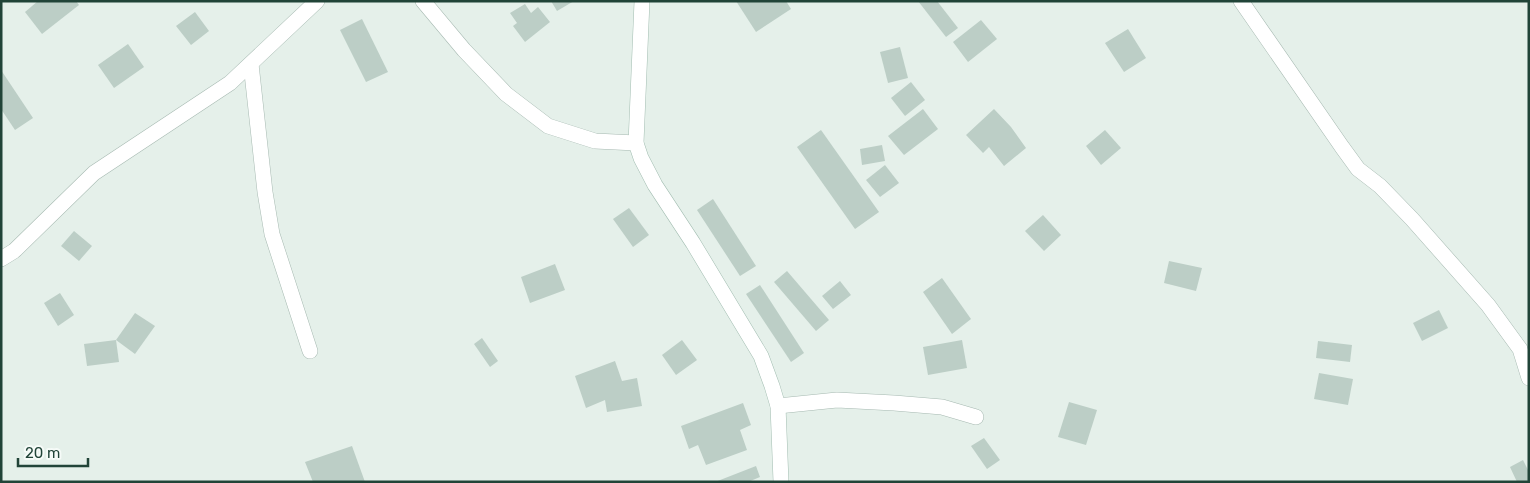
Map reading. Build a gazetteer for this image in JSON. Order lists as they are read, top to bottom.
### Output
{
  "scale_bar": "20 m"
}
